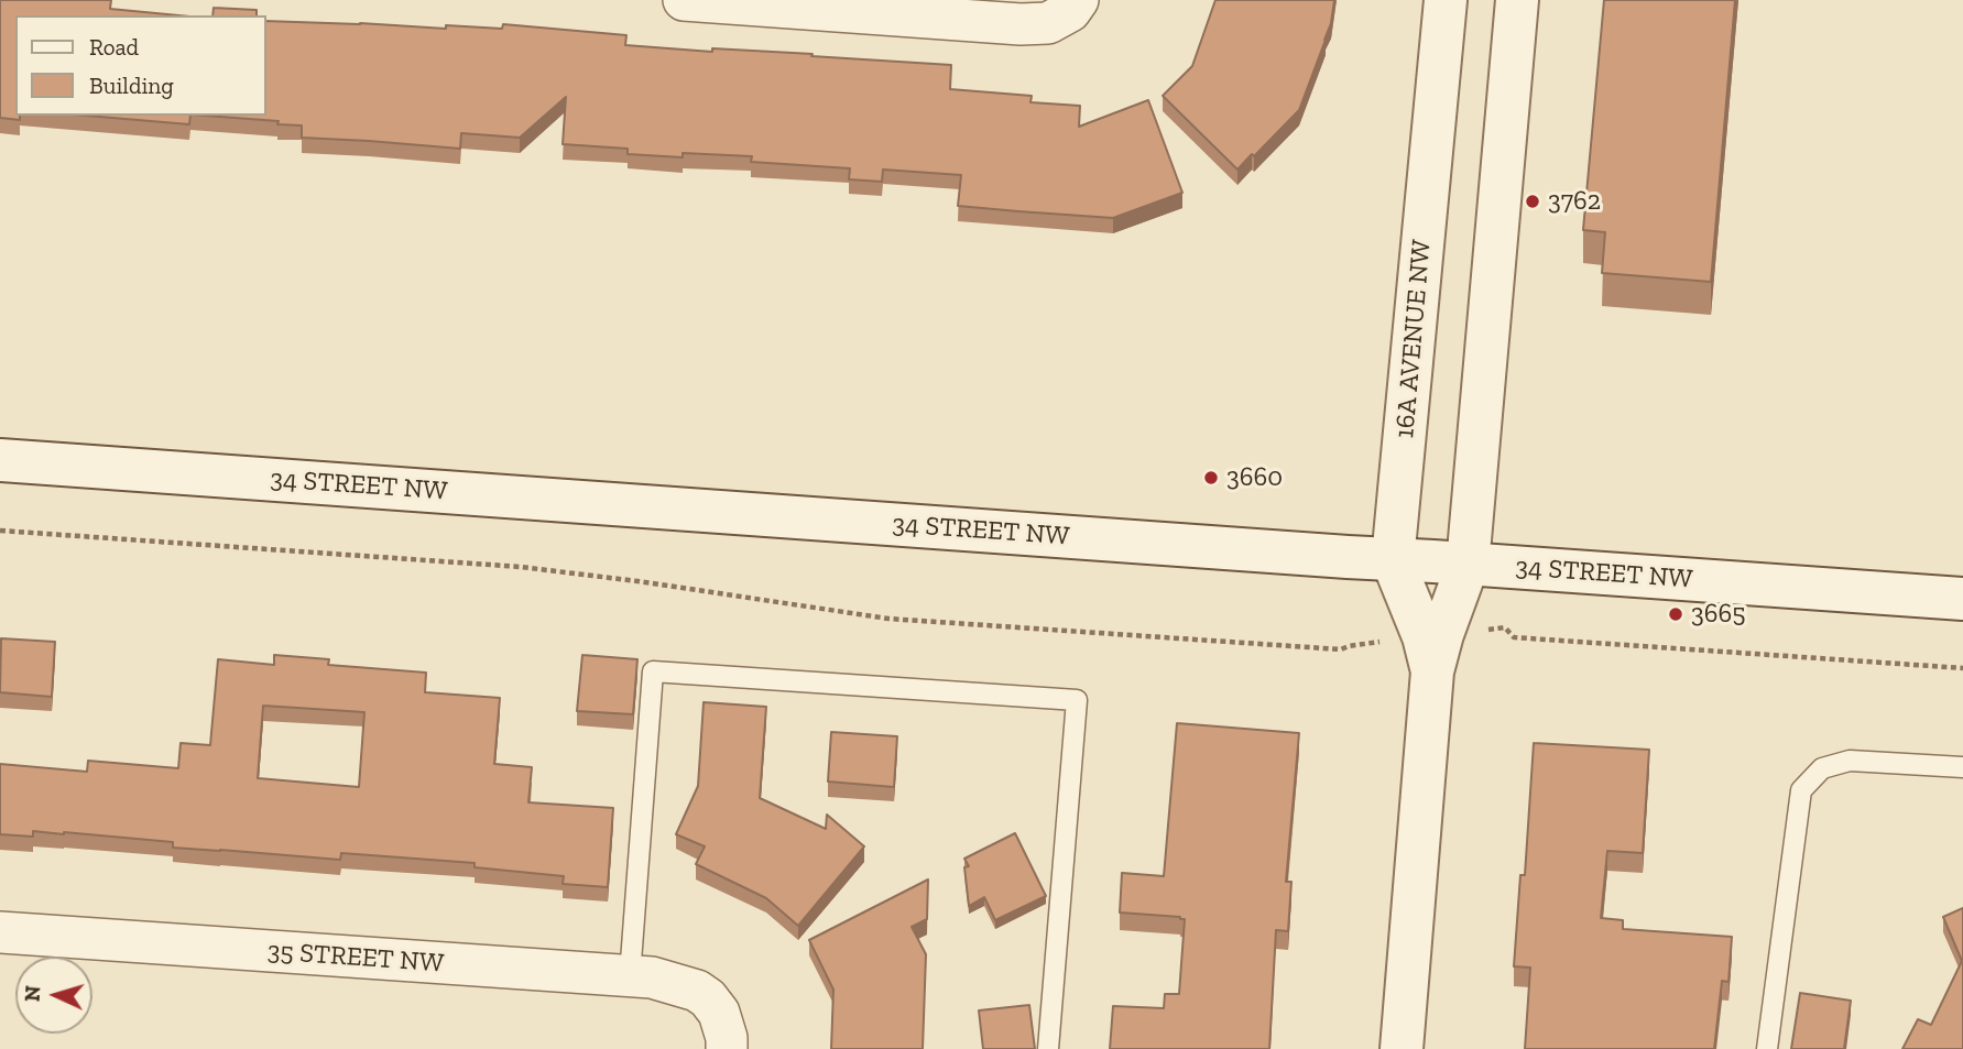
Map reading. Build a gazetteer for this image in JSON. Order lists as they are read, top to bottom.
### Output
{
  "streets": {
    "main road": ["16A AVENUE NW", "34 STREET NW"],
    "street": ["35 STREET NW"]
  },
  "crossings": [
    ["16A AVENUE NW", "34 STREET NW"]
  ],
  "places": ["3762", "3660", "3665"],
  "legend": ["Road", "Building"],
  "north": "left"
}
